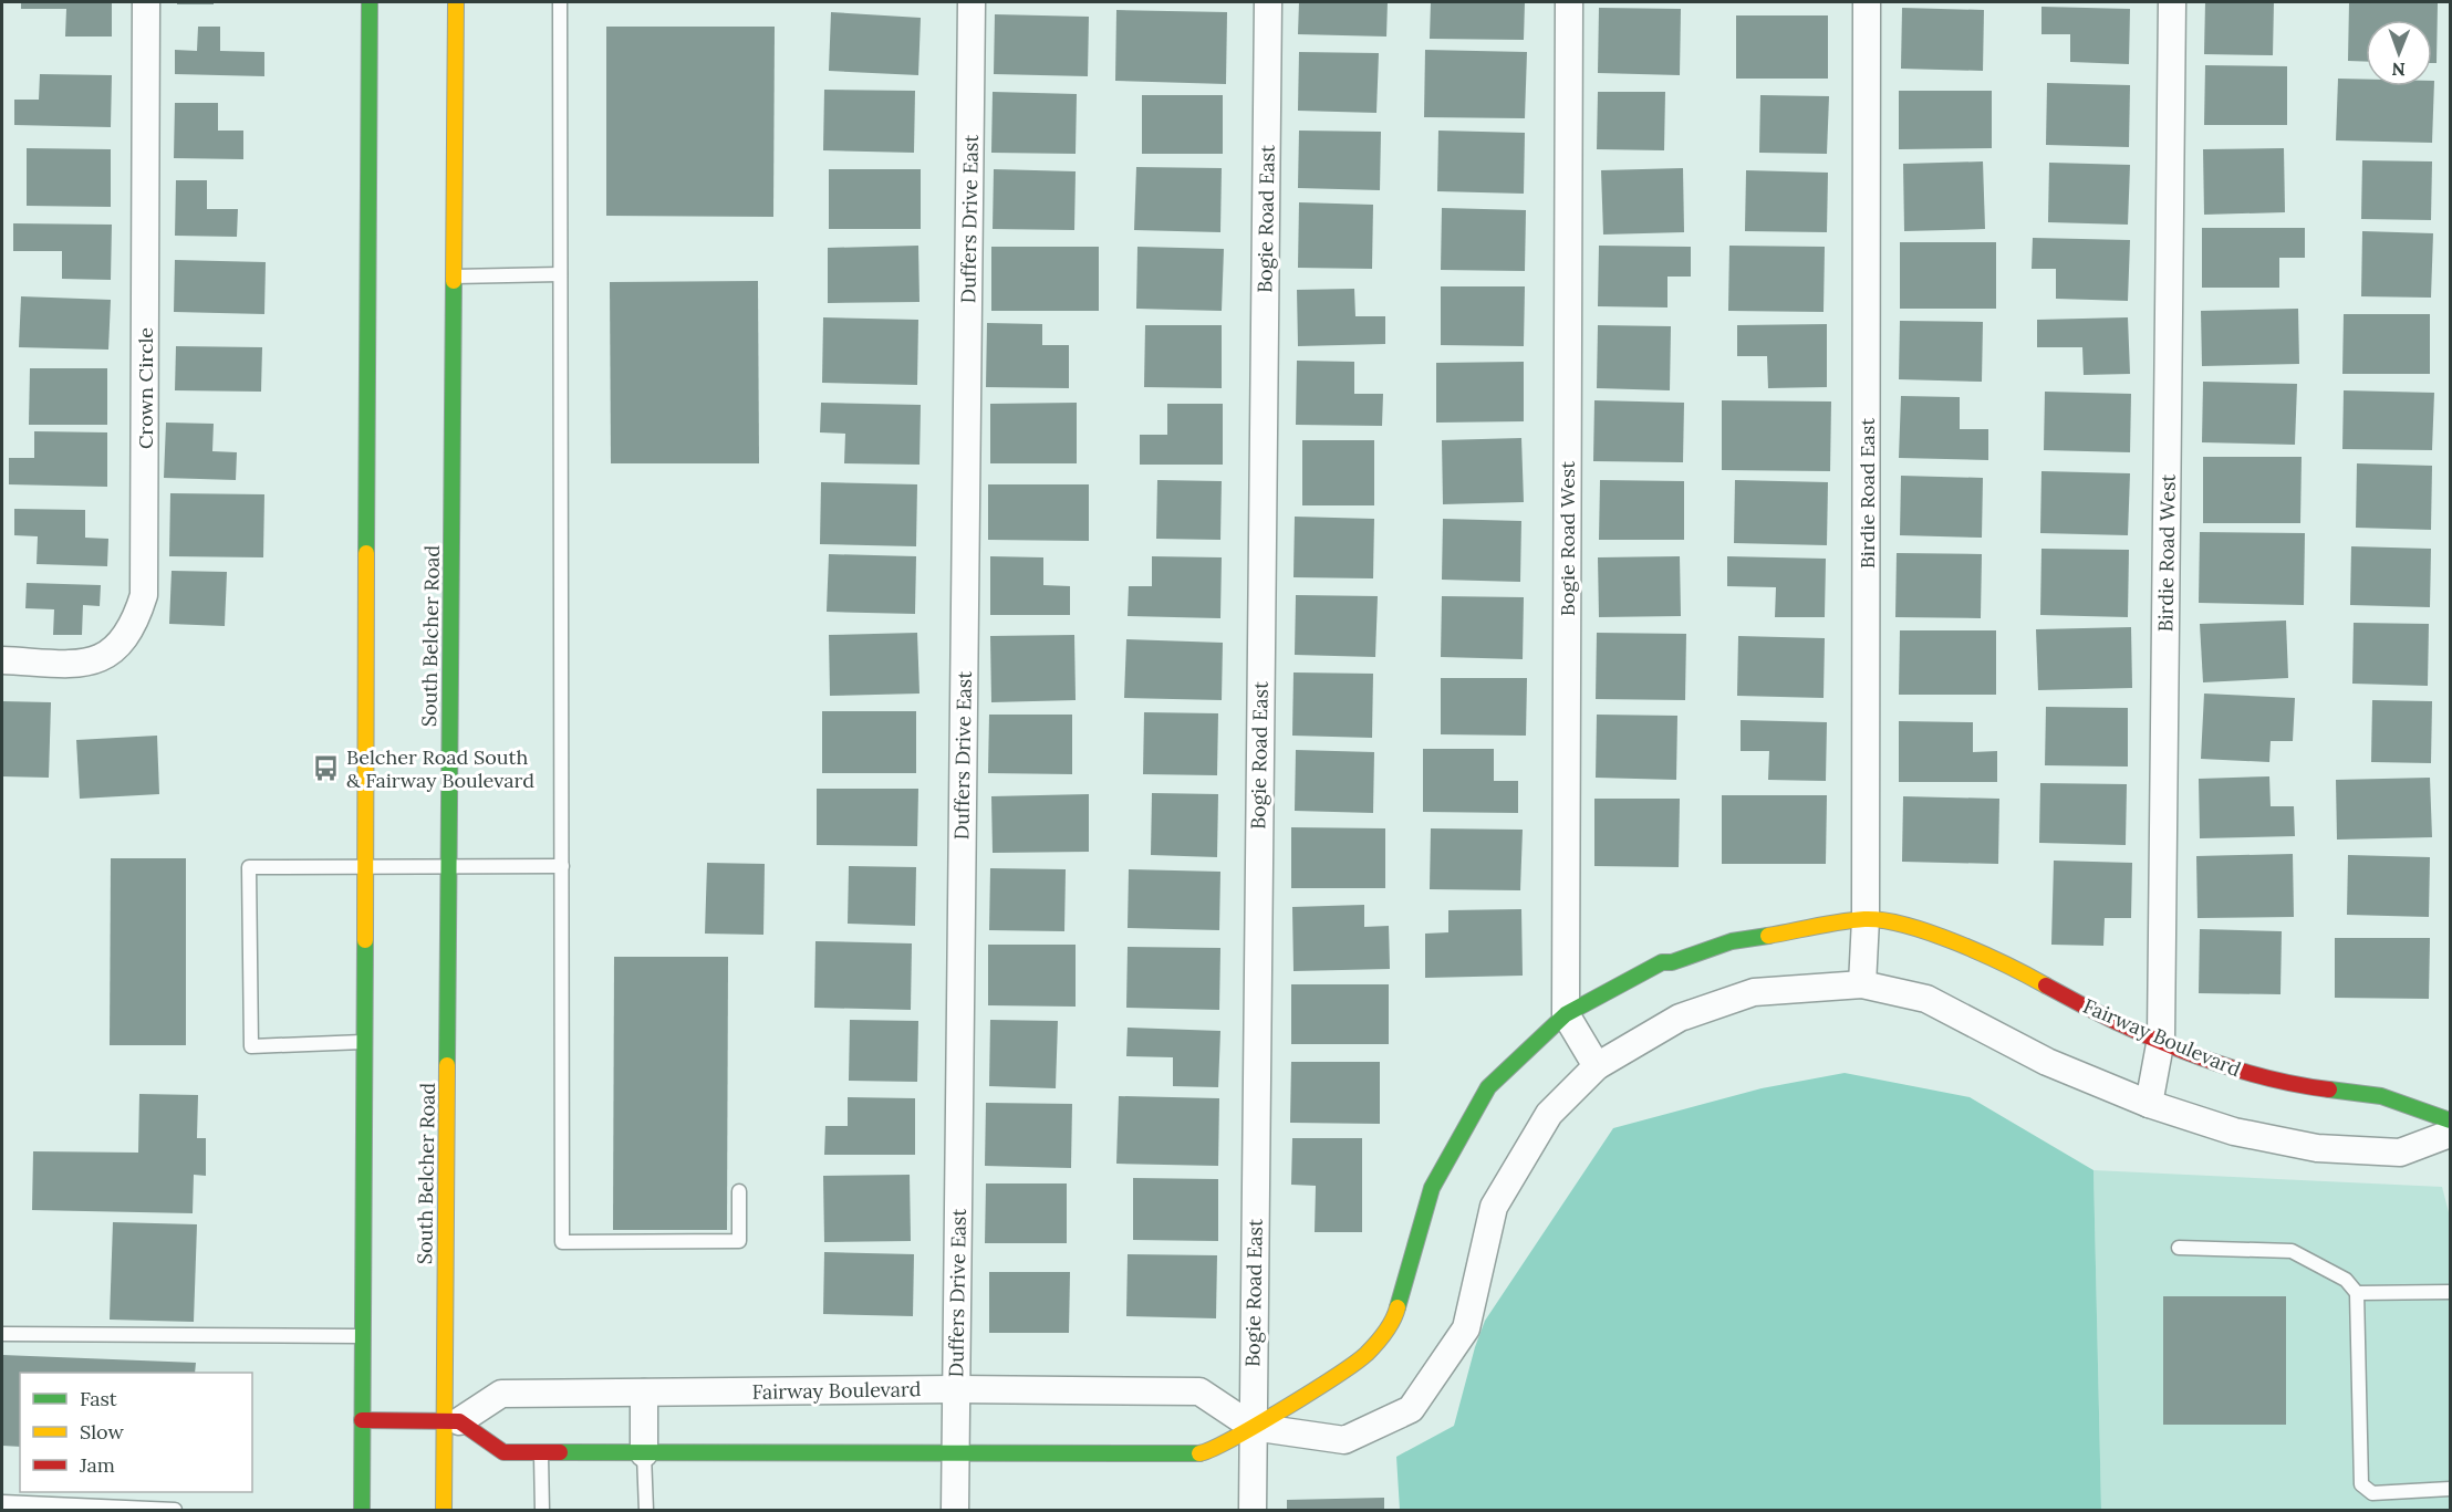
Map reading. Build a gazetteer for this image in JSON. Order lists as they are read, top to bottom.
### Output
{
  "streets": {
    "main road": ["South Belcher Road", "Fairway Boulevard"],
    "street": [
      "Duffers Drive East",
      "Bogie Road East",
      "Crown Circle",
      "Birdie Road East",
      "Bogie Road West",
      "Birdie Road West"
    ]
  },
  "crossings": [
    ["Duffers Drive East", "Fairway Boulevard"],
    ["Bogie Road East", "Fairway Boulevard"],
    ["Birdie Road East", "Fairway Boulevard"],
    ["Bogie Road West", "Fairway Boulevard"],
    ["Birdie Road West", "Fairway Boulevard"],
    ["South Belcher Road", "Fairway Boulevard"]
  ],
  "places": {
    "bus stop": ["Belcher Road South & Fairway Boulevard"]
  },
  "legend": ["Fast", "Slow", "Jam"],
  "north": "bottom"
}
